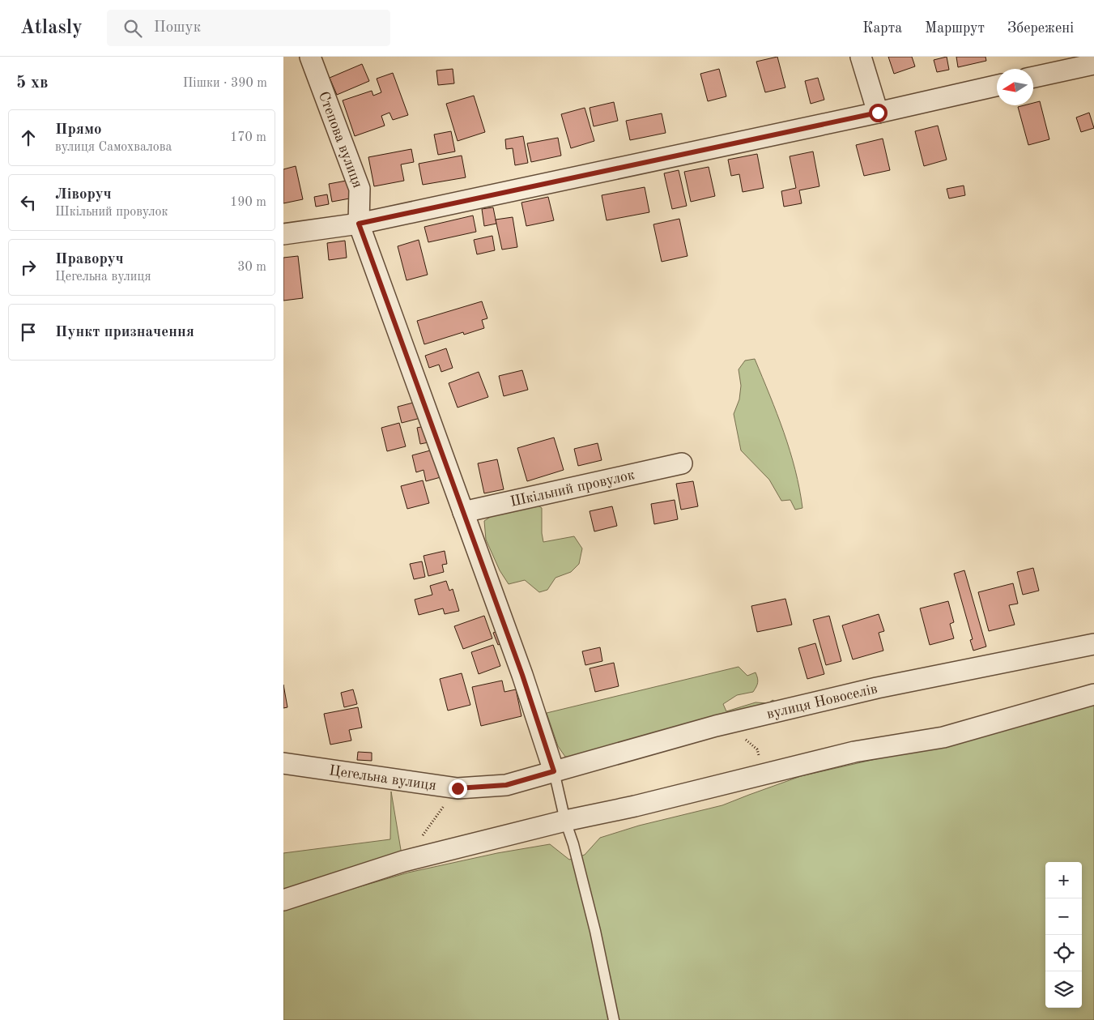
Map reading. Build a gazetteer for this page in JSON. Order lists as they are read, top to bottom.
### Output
{
  "streets": {
    "street": [
      "Степова вулиця",
      "Шкільний провулок",
      "вулиця Новоселів",
      "Цегельна вулиця"
    ]
  },
  "crossings": [
    ["вулиця Новоселів", "Цегельна вулиця"]
  ],
  "north": "left",
  "page": {
    "header": "Atlasly",
    "search": "Пошук",
    "nav": ["Карта", "Маршрут", "Збережені"],
    "heading": ["5 хв", "Пішки · 390 m"],
    "list": [
      ["Прямо", "вулиця Самохвалова", "170 m"],
      ["Ліворуч", "Шкільний провулок", "190 m"],
      ["Праворуч", "Цегельна вулиця", "30 m"],
      "Пункт призначення"
    ],
    "map_buttons": ["+", "−"]
  }
}
